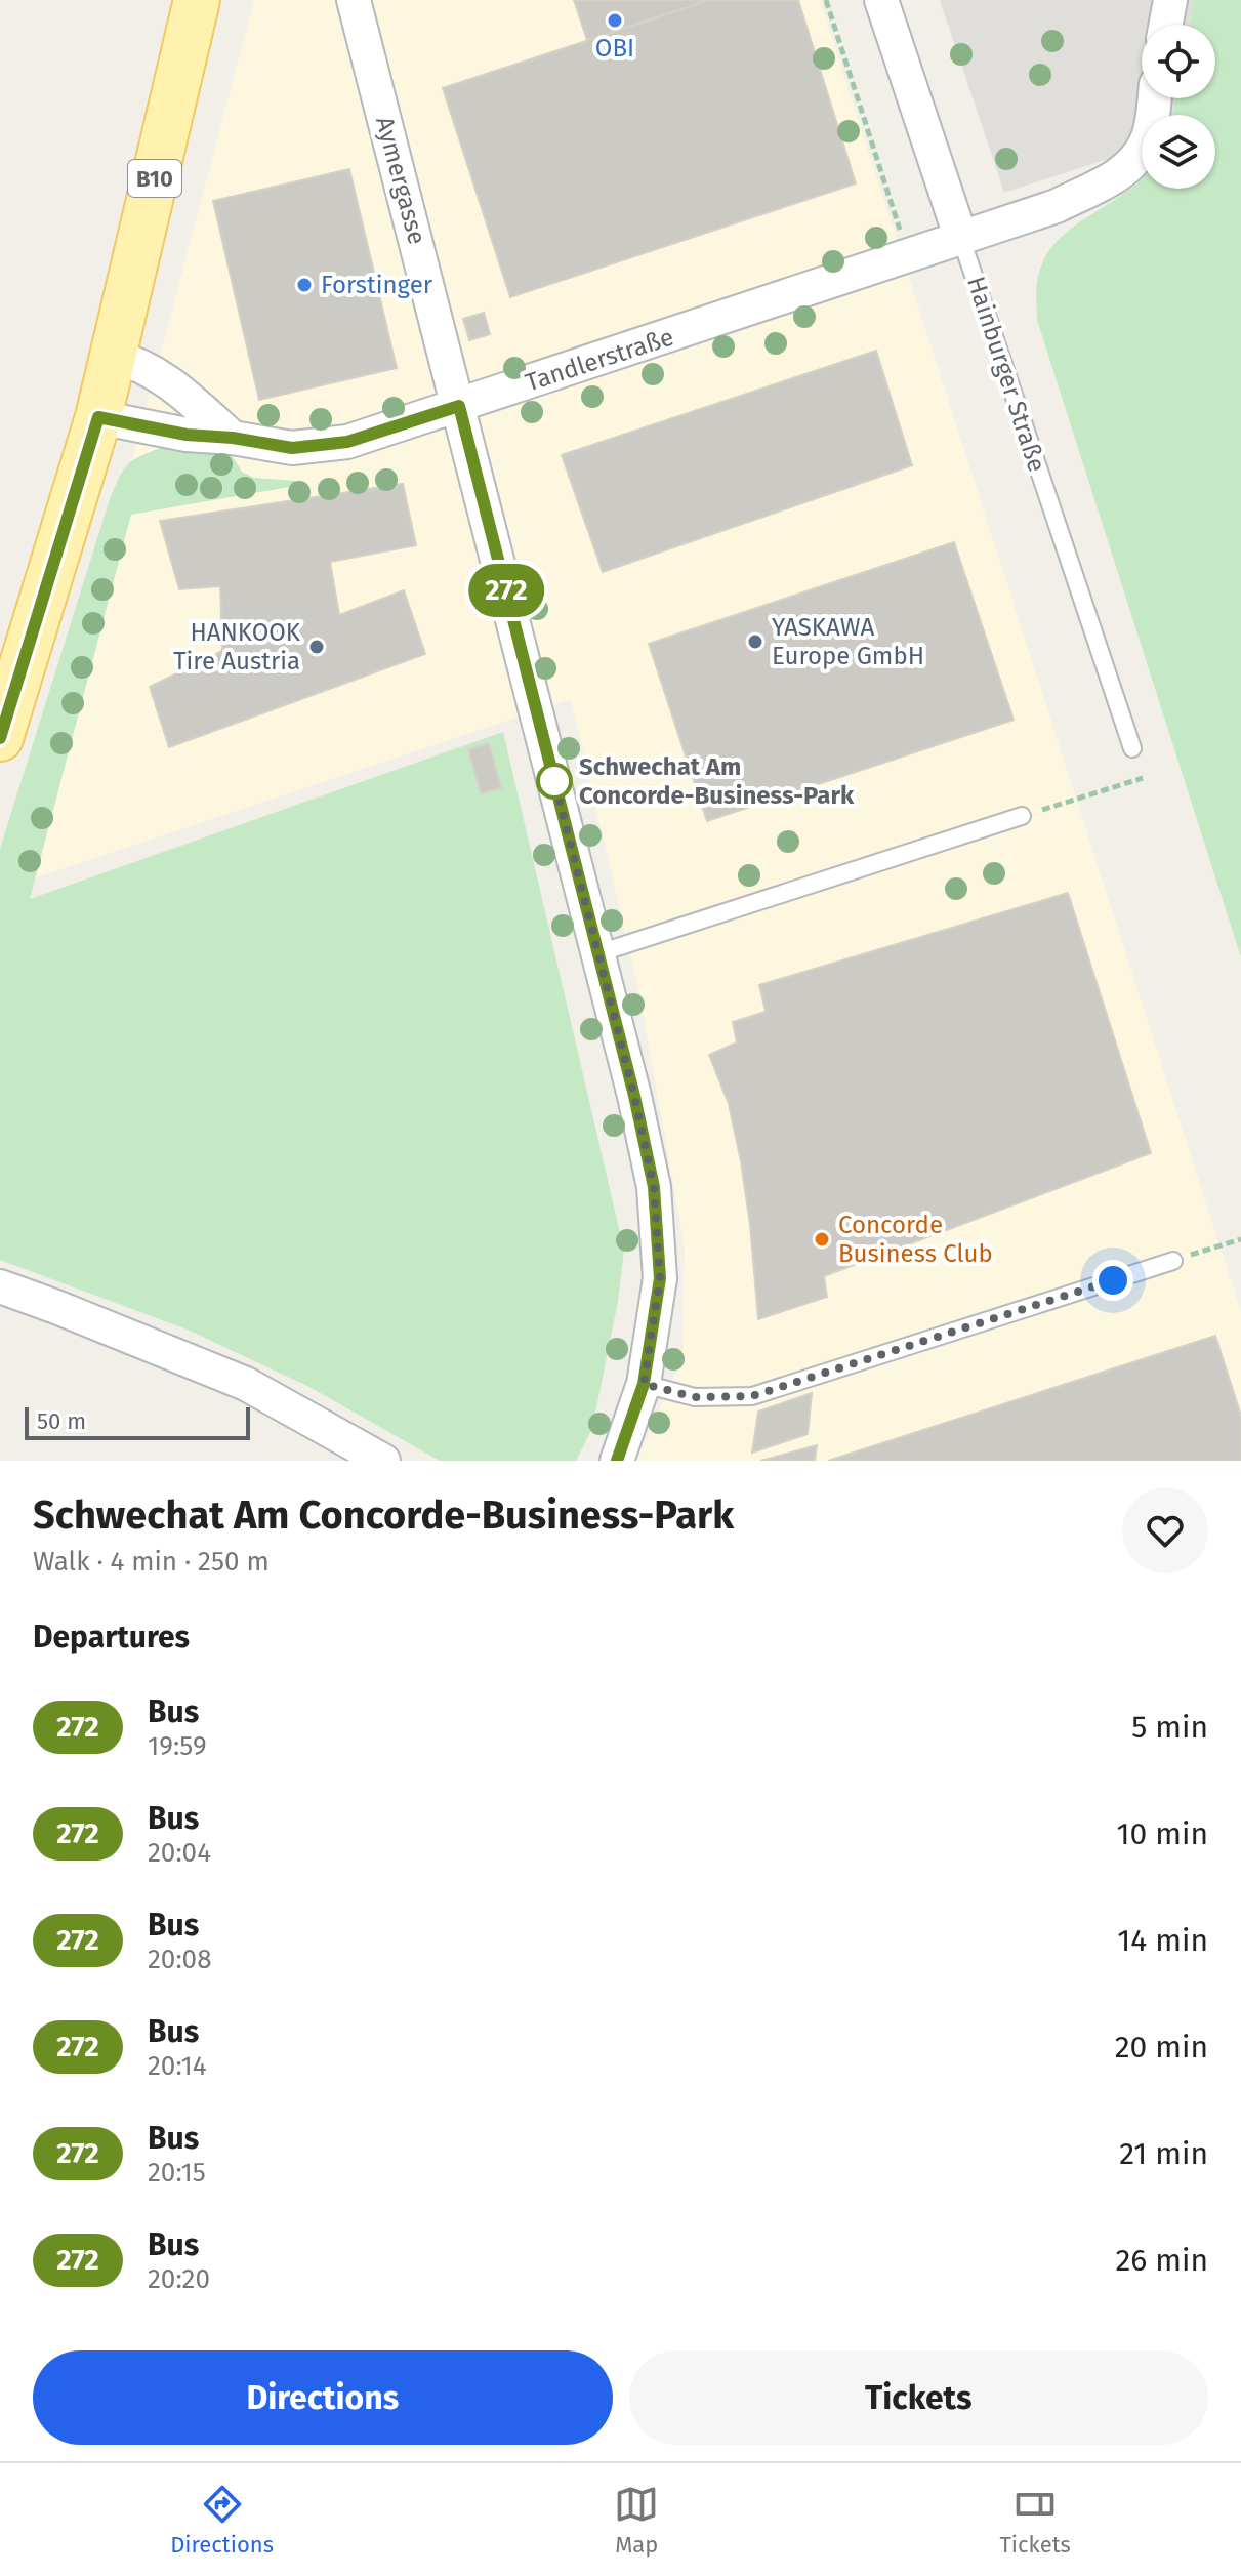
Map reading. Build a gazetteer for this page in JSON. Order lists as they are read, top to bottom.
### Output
{
  "streets": {
    "main road": ["B10"],
    "street": ["Aymergasse", "Tandlerstraße", "Hainburger Straße"]
  },
  "crossings": [
    ["B10", "Tandlerstraße"],
    ["Aymergasse", "Tandlerstraße"],
    ["Tandlerstraße", "Hainburger Straße"]
  ],
  "places": [
    "OBI",
    "Forstinger",
    "YASKAWA Europe GmbH",
    "HANKOOK Tire Austria",
    "Schwechat Am Concorde-Business-Park",
    "Concorde Business Club"
  ],
  "lines": ["bus line 272"],
  "scale_bar": "50 m",
  "page": {
    "on_map": "272",
    "scale": "50 m",
    "heading": [
      ["Schwechat Am Concorde-Business-Park", "Walk · 4 min · 250 m"],
      "Departures"
    ],
    "list": [
      {
        "mark": "272",
        "name": "Bus",
        "note": "19:59",
        "value": "5 min"
      },
      {
        "mark": "272",
        "name": "Bus",
        "note": "20:04",
        "value": "10 min"
      },
      {
        "mark": "272",
        "name": "Bus",
        "note": "20:08",
        "value": "14 min"
      },
      {
        "mark": "272",
        "name": "Bus",
        "note": "20:14",
        "value": "20 min"
      },
      {
        "mark": "272",
        "name": "Bus",
        "note": "20:15",
        "value": "21 min"
      },
      {
        "mark": "272",
        "name": "Bus",
        "note": "20:20",
        "value": "26 min"
      }
    ],
    "buttons": ["Directions", "Tickets"],
    "tabs": ["Directions", "Map", "Tickets"]
  }
}
